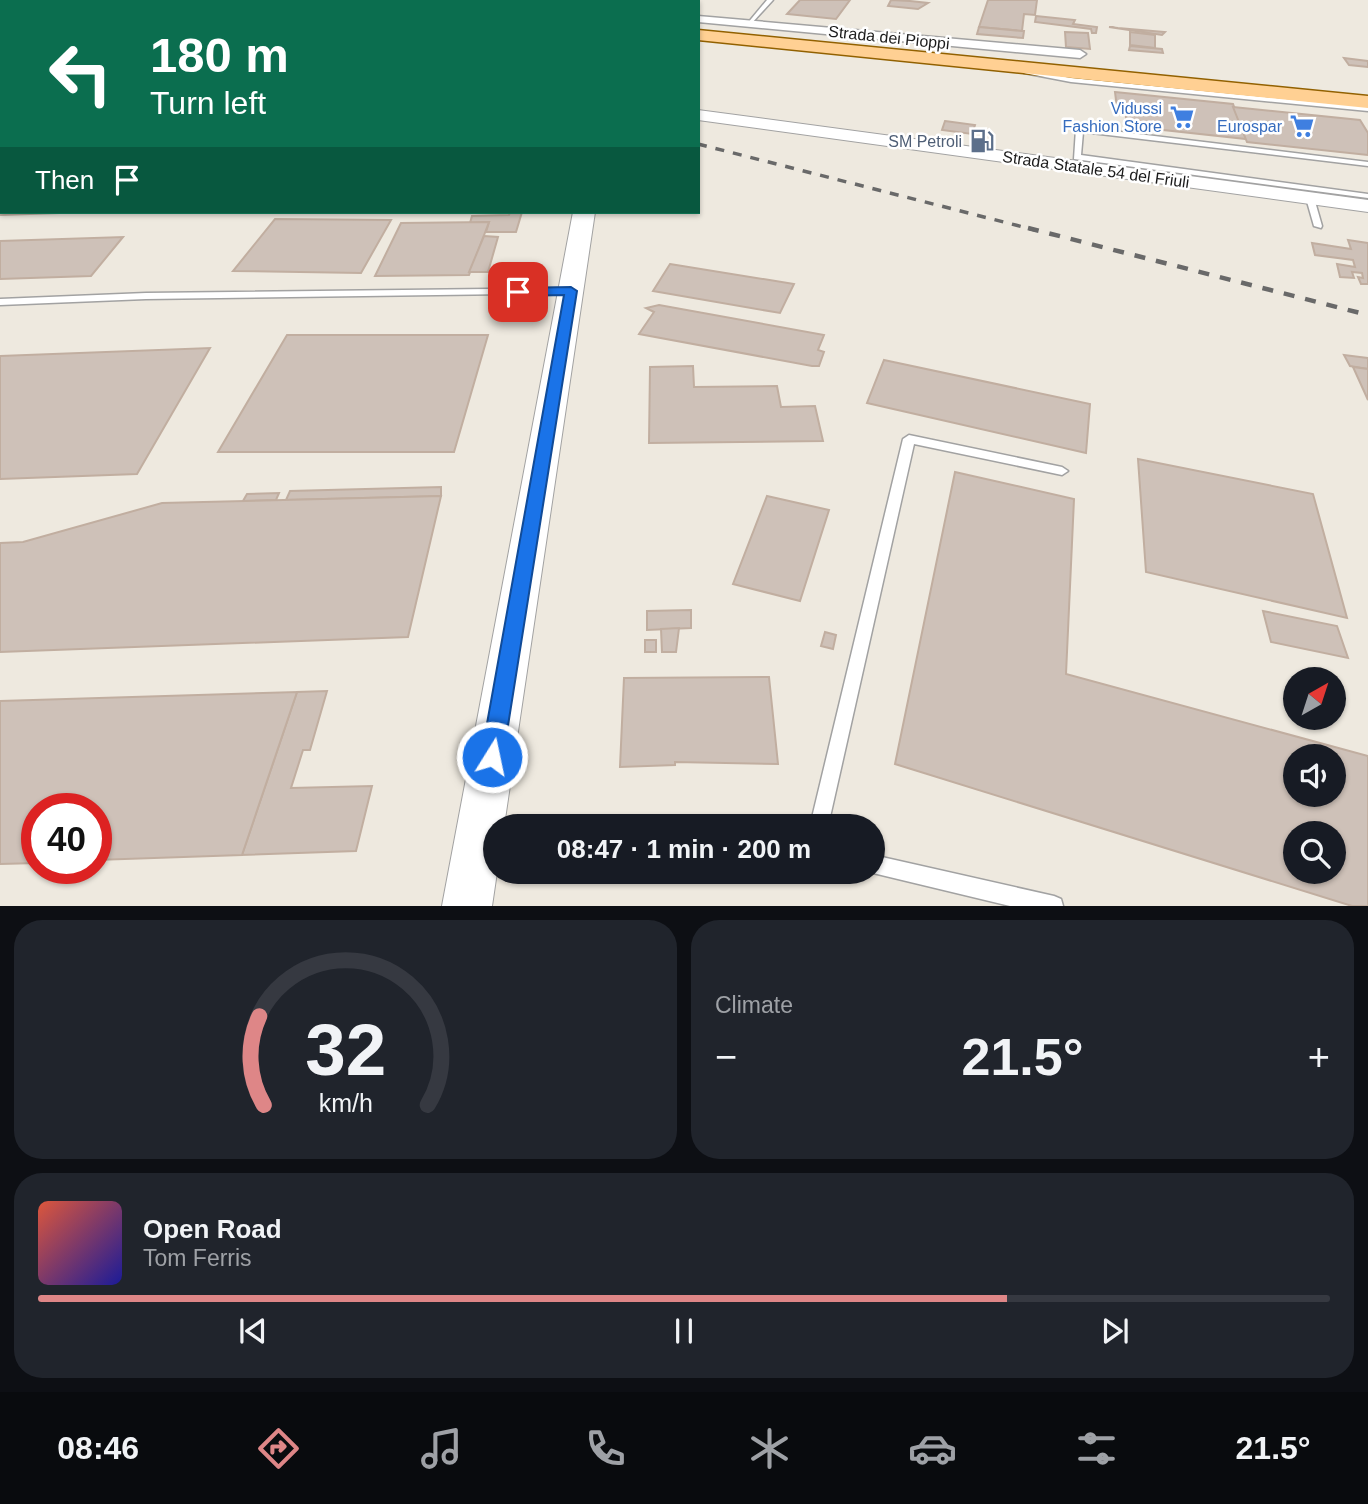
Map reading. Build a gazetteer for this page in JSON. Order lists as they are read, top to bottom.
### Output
{
  "streets": {
    "street": ["Strada dei Pioppi", "Strada Statale 54 del Friuli"]
  },
  "places": {
    "supermarket": ["Vidussi Fashion Store", "Eurospar"],
    "fuel station": ["SM Petroli"]
  },
  "north": "top right",
  "page": {
    "turn": ["180 m", "Turn left"],
    "then": "Then",
    "limit": "40",
    "trip": "08:47 · 1 min · 200 m",
    "tile": "Climate",
    "heat": ["−", "21.5°", "+"],
    "song": ["Open Road", "Tom Ferris"],
    "tabs": ["08:46", "21.5°"],
    "gauge": ["32", "km/h"]
  }
}
